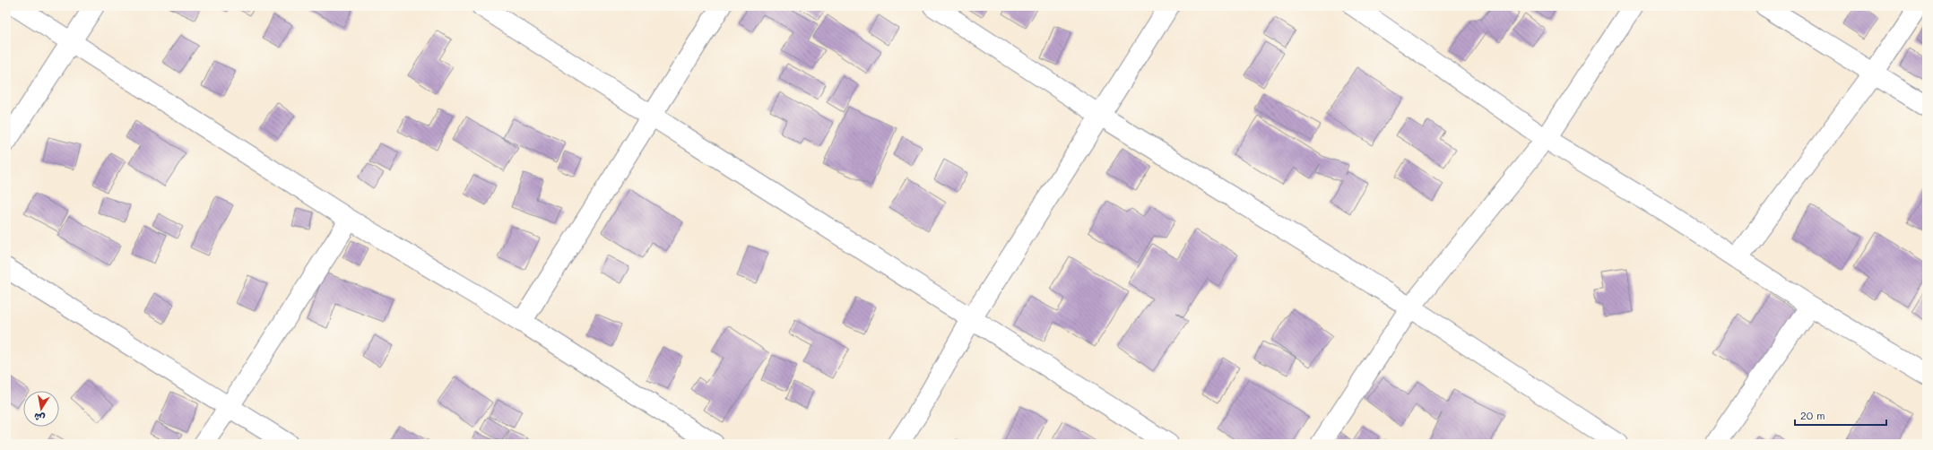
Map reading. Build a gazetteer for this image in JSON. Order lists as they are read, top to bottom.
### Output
{
  "scale_bar": "20 m",
  "north": "bottom"
}
